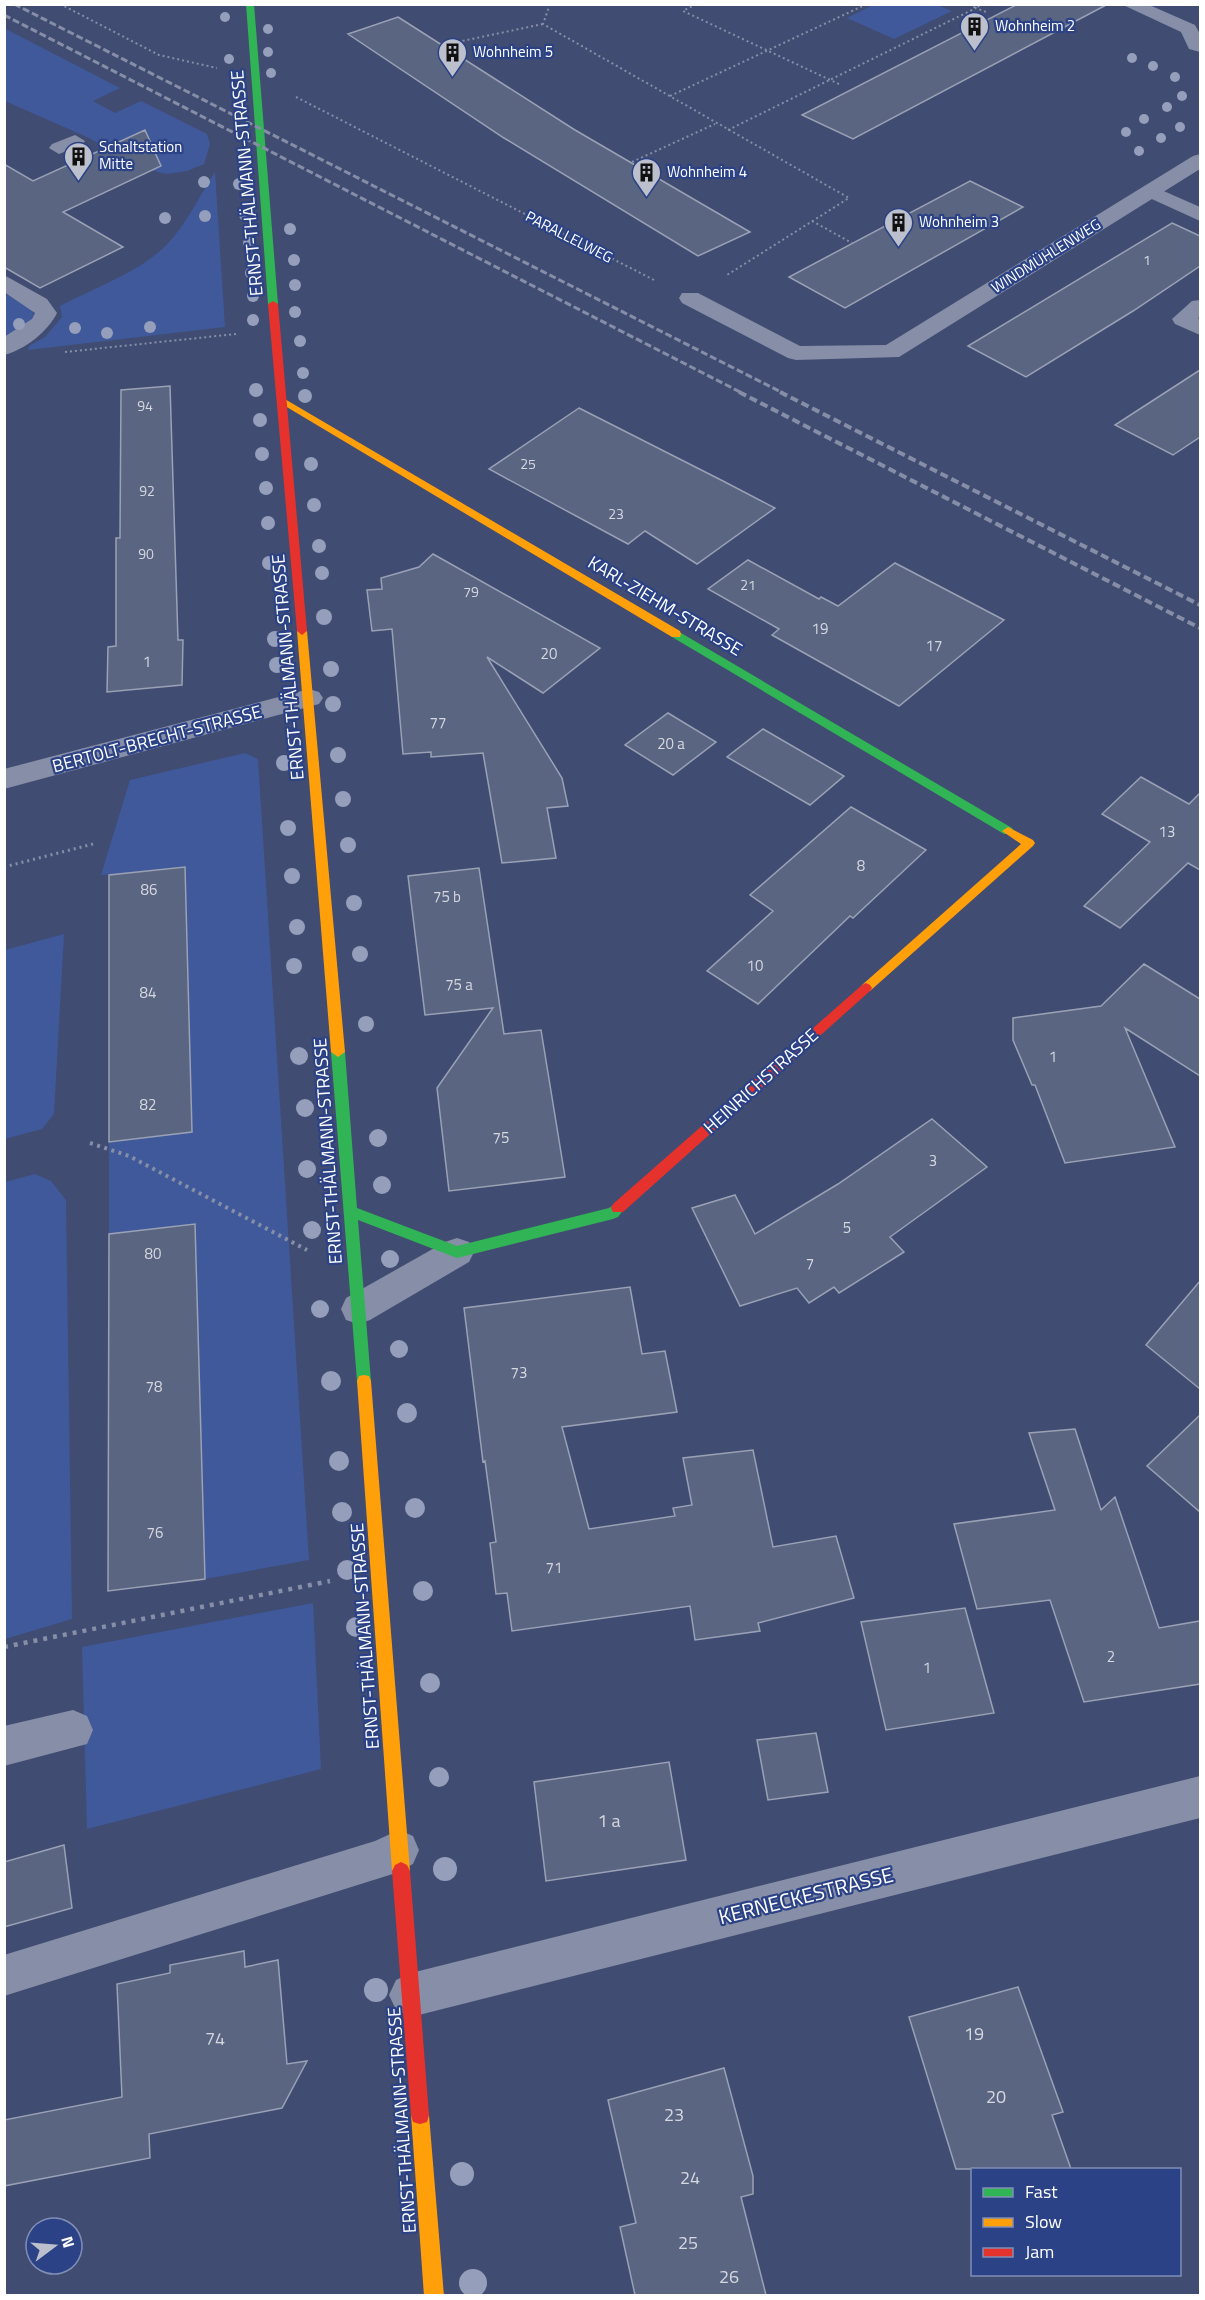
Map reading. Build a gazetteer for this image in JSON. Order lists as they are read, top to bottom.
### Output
{
  "streets": {
    "street": [
      "ERNST-THÄLMANN-STRASSE",
      "WINDMÜHLENWEG",
      "KARL-ZIEHM-STRASSE",
      "BERTOLT-BRECHT-STRASSE",
      "HEINRICHSTRASSE",
      "KERNECKESTRASSE"
    ],
    "path": ["PARALLELWEG"]
  },
  "crossings": [
    ["ERNST-THÄLMANN-STRASSE", "PARALLELWEG"],
    ["ERNST-THÄLMANN-STRASSE", "KARL-ZIEHM-STRASSE"],
    ["ERNST-THÄLMANN-STRASSE", "BERTOLT-BRECHT-STRASSE"],
    ["ERNST-THÄLMANN-STRASSE", "HEINRICHSTRASSE"],
    ["ERNST-THÄLMANN-STRASSE", "KERNECKESTRASSE"],
    ["PARALLELWEG", "WINDMÜHLENWEG"],
    ["KARL-ZIEHM-STRASSE", "HEINRICHSTRASSE"]
  ],
  "places": {
    "building": [
      "Wohnheim 2",
      "Wohnheim 5",
      "Schaltstation Mitte",
      "Wohnheim 4",
      "Wohnheim 3"
    ]
  },
  "house_numbers": [
    "1",
    "94",
    "25",
    "92",
    "23",
    "90",
    "21",
    "79",
    "19",
    "17",
    "20",
    "1",
    "77",
    "20 a",
    "13",
    "8",
    "86",
    "75 b",
    "10",
    "75 a",
    "84",
    "1",
    "82",
    "75",
    "3",
    "5",
    "80",
    "7",
    "73",
    "78",
    "76",
    "71",
    "2",
    "1",
    "1 a",
    "19",
    "74",
    "20",
    "23",
    "24",
    "25",
    "26"
  ],
  "legend": ["Fast", "Slow", "Jam"],
  "north": "right"
}
